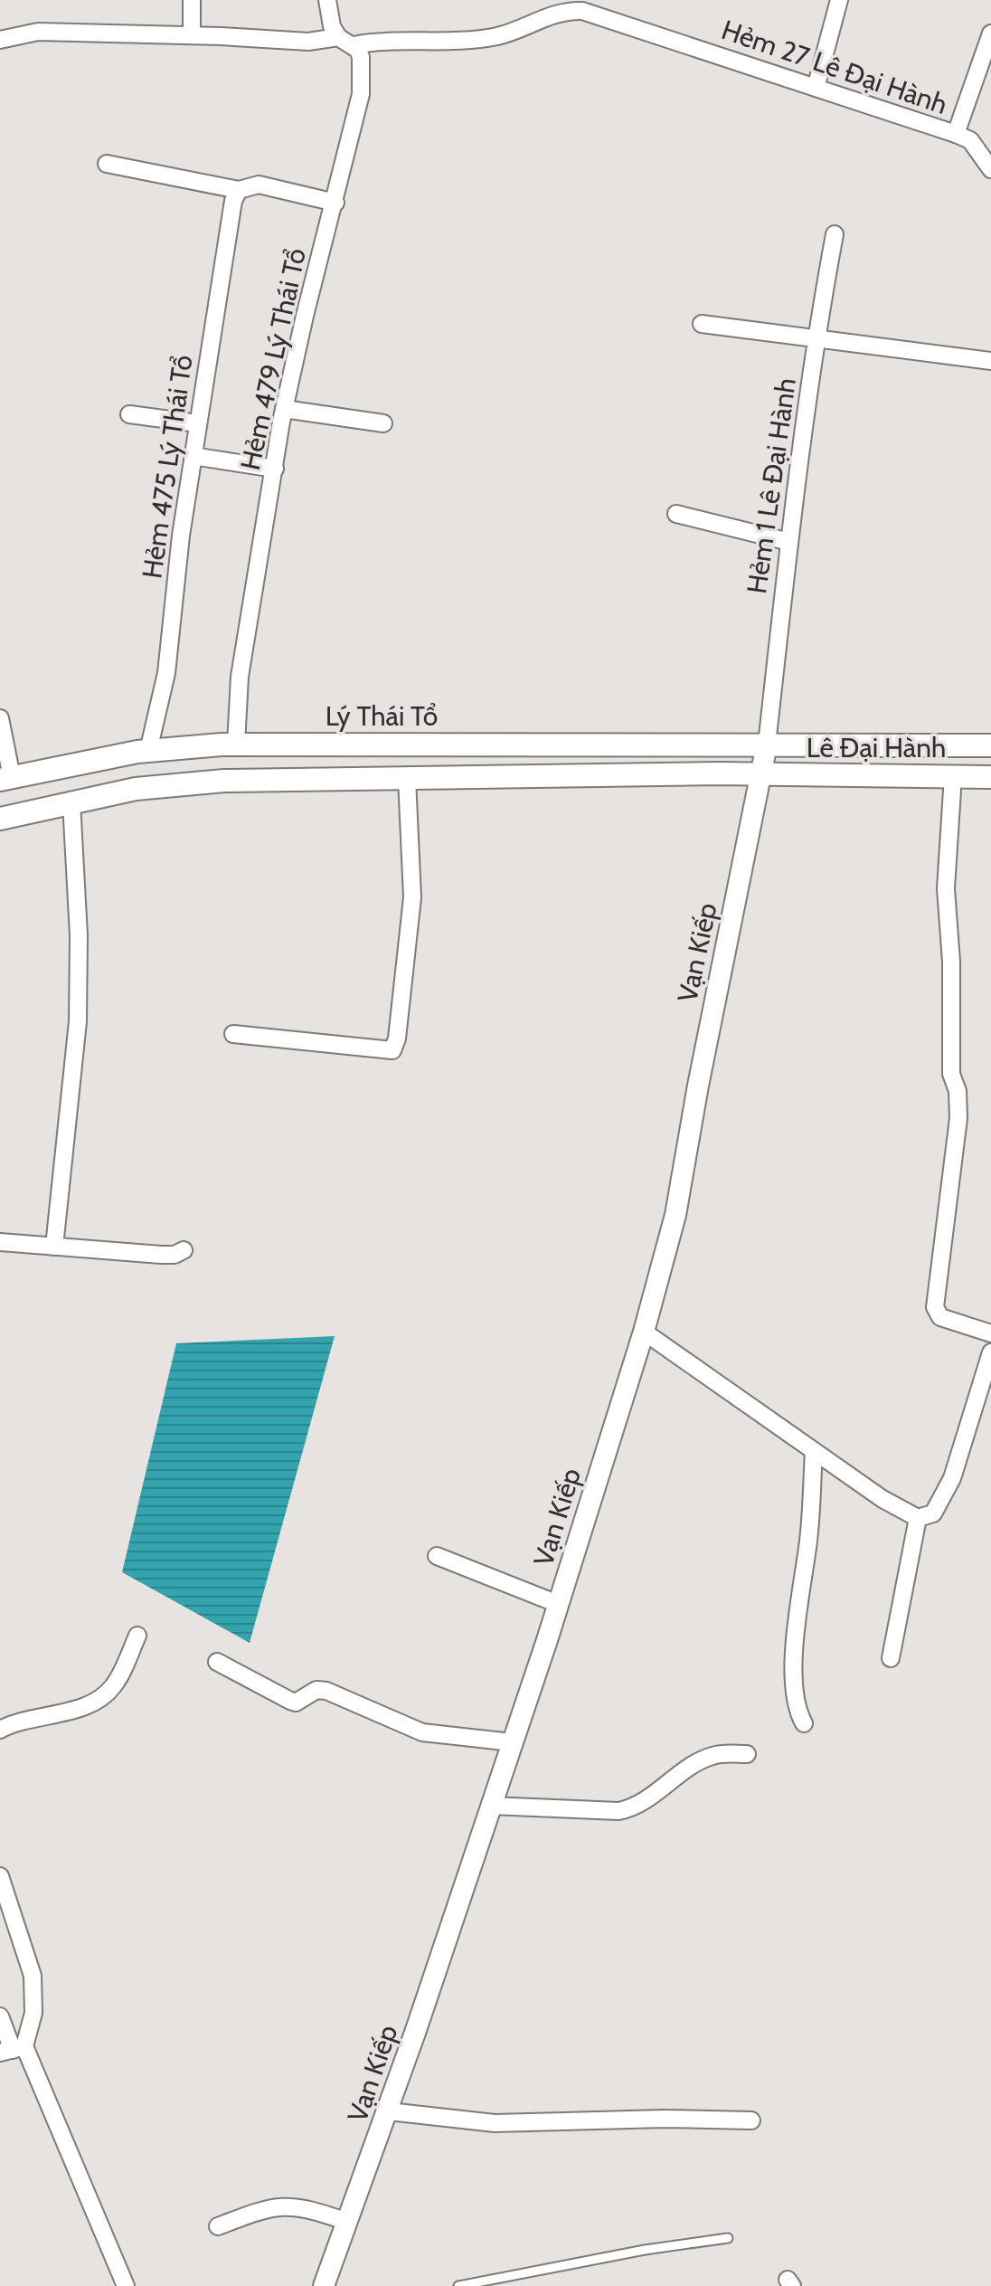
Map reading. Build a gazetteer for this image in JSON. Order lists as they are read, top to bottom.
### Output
{
  "streets": {
    "main road": ["Lý Thái Tổ", "Lê Đại Hành"],
    "street": [
      "Hẻm 27 Lê Đại Hành",
      "Hẻm 479 Lý Thái Tổ",
      "Hẻm 475 Lý Thái Tổ",
      "Hẻm 1 Lê Đại Hành",
      "Vạn Kiếp"
    ]
  },
  "crossings": [
    ["Hẻm 27 Lê Đại Hành", "Hẻm 479 Lý Thái Tổ"],
    ["Hẻm 479 Lý Thái Tổ", "Lý Thái Tổ"],
    ["Hẻm 475 Lý Thái Tổ", "Lý Thái Tổ"],
    ["Hẻm 1 Lê Đại Hành", "Lý Thái Tổ"],
    ["Hẻm 1 Lê Đại Hành", "Lê Đại Hành"],
    ["Hẻm 1 Lê Đại Hành", "Vạn Kiếp"],
    ["Lý Thái Tổ", "Lê Đại Hành"],
    ["Lý Thái Tổ", "Vạn Kiếp"],
    ["Lê Đại Hành", "Vạn Kiếp"]
  ]
}
